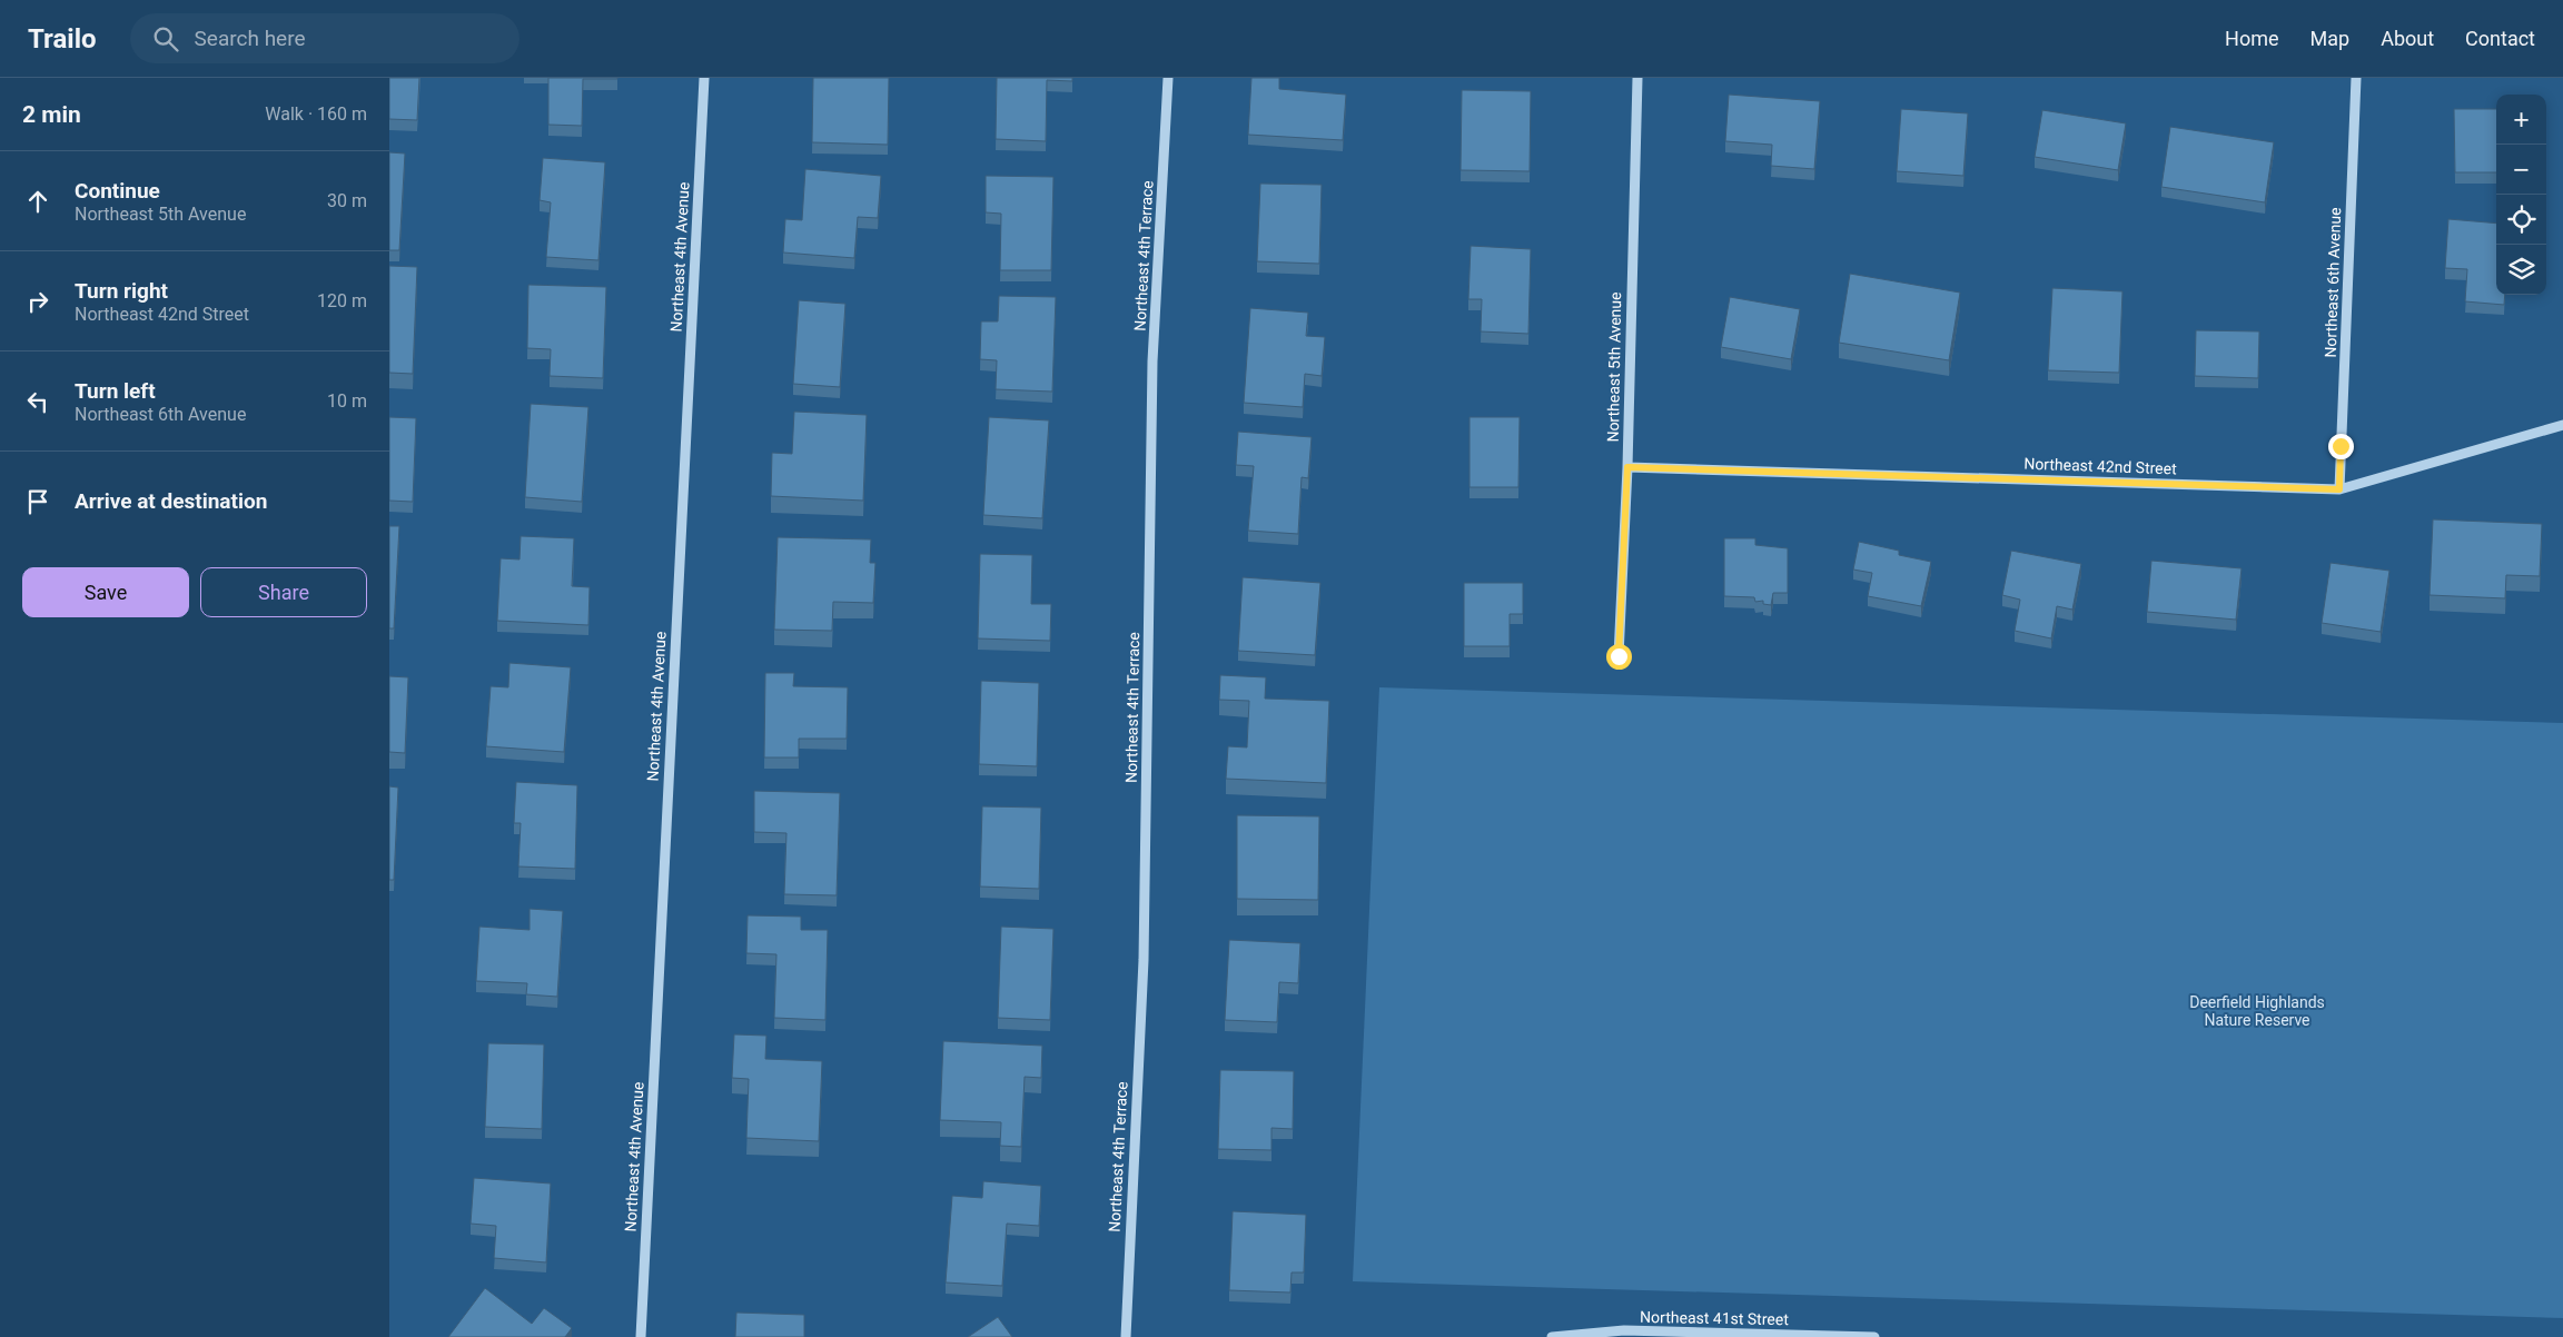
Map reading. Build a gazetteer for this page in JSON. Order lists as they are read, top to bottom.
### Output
{
  "streets": {
    "street": [
      "Northeast 4th Terrace",
      "Northeast 4th Avenue",
      "Northeast 6th Avenue",
      "Northeast 5th Avenue",
      "Northeast 42nd Street",
      "Northeast 41st Street"
    ]
  },
  "crossings": [
    ["Northeast 6th Avenue", "Northeast 42nd Street"],
    ["Northeast 5th Avenue", "Northeast 42nd Street"]
  ],
  "parks": ["Deerfield Highlands Nature Reserve"],
  "page": {
    "header": "Trailo",
    "search": "Search here",
    "nav": [
      "Home",
      "Map",
      "About",
      "Contact"
    ],
    "heading": ["2 min", "Walk · 160 m"],
    "map_buttons": ["+", "−"],
    "list": [
      ["Continue", "Northeast 5th Avenue", "30 m"],
      ["Turn right", "Northeast 42nd Street", "120 m"],
      ["Turn left", "Northeast 6th Avenue", "10 m"],
      "Arrive at destination"
    ],
    "buttons": ["Save", "Share"]
  }
}
